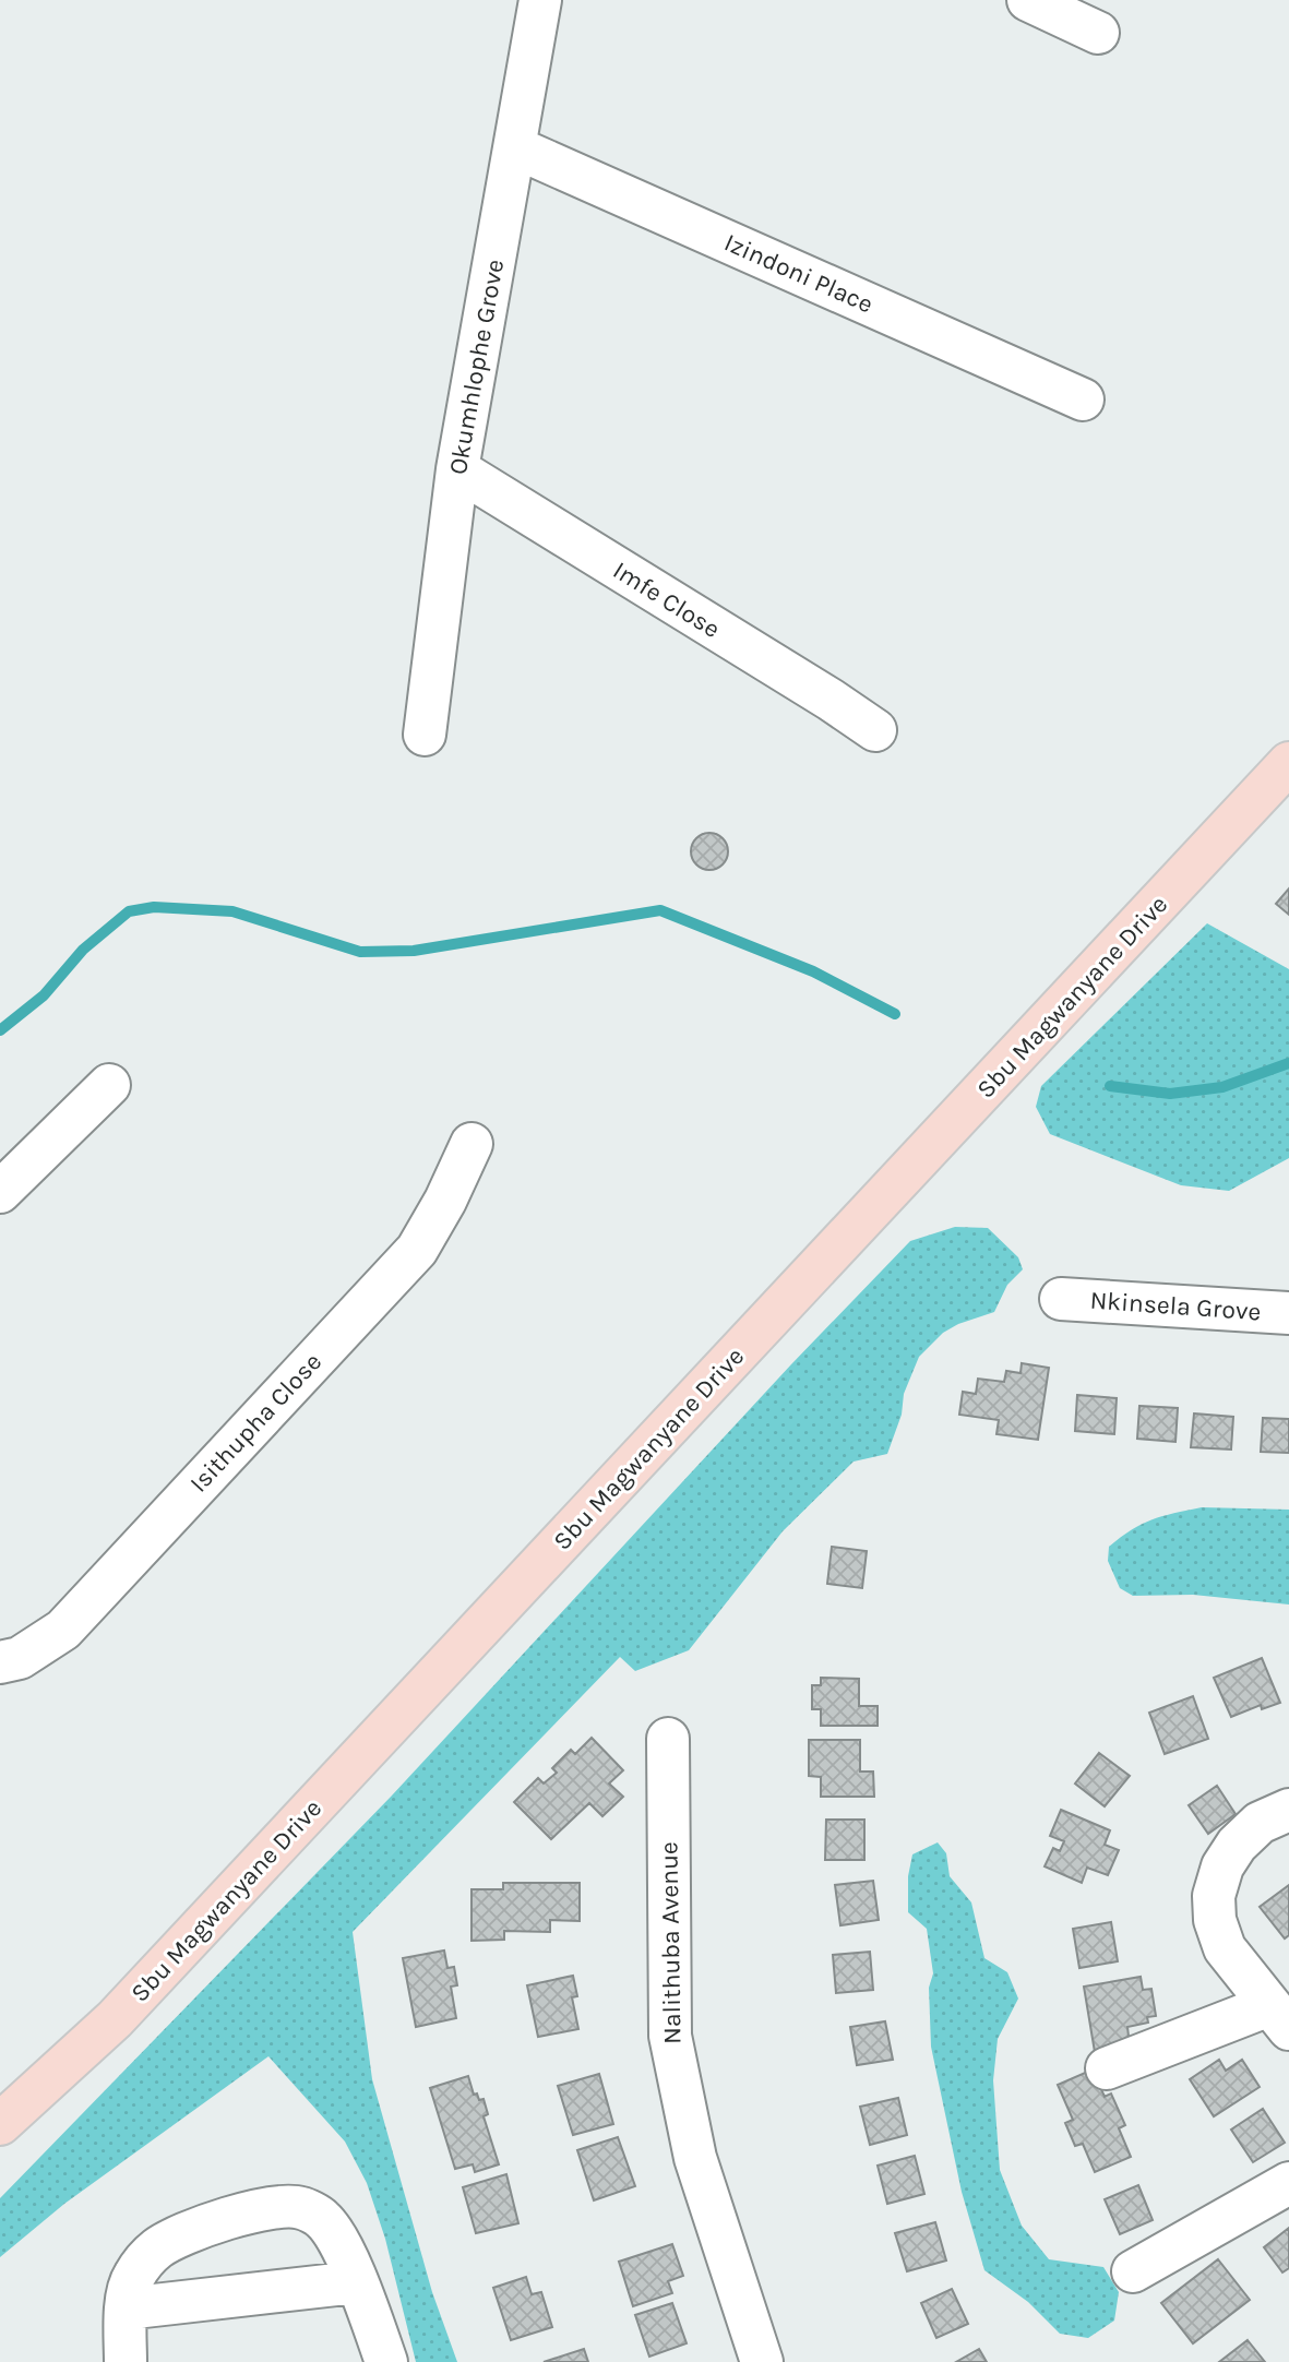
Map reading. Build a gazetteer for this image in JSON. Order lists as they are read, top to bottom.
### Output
{
  "streets": {
    "main road": ["Sbu Magwanyane Drive"],
    "street": [
      "Izindoni Place",
      "Okumhlophe Grove",
      "Imfe Close",
      "Nkinsela Grove",
      "Isithupha Close",
      "Nalithuba Avenue"
    ]
  },
  "crossings": [
    ["Izindoni Place", "Okumhlophe Grove"],
    ["Okumhlophe Grove", "Imfe Close"]
  ]
}
